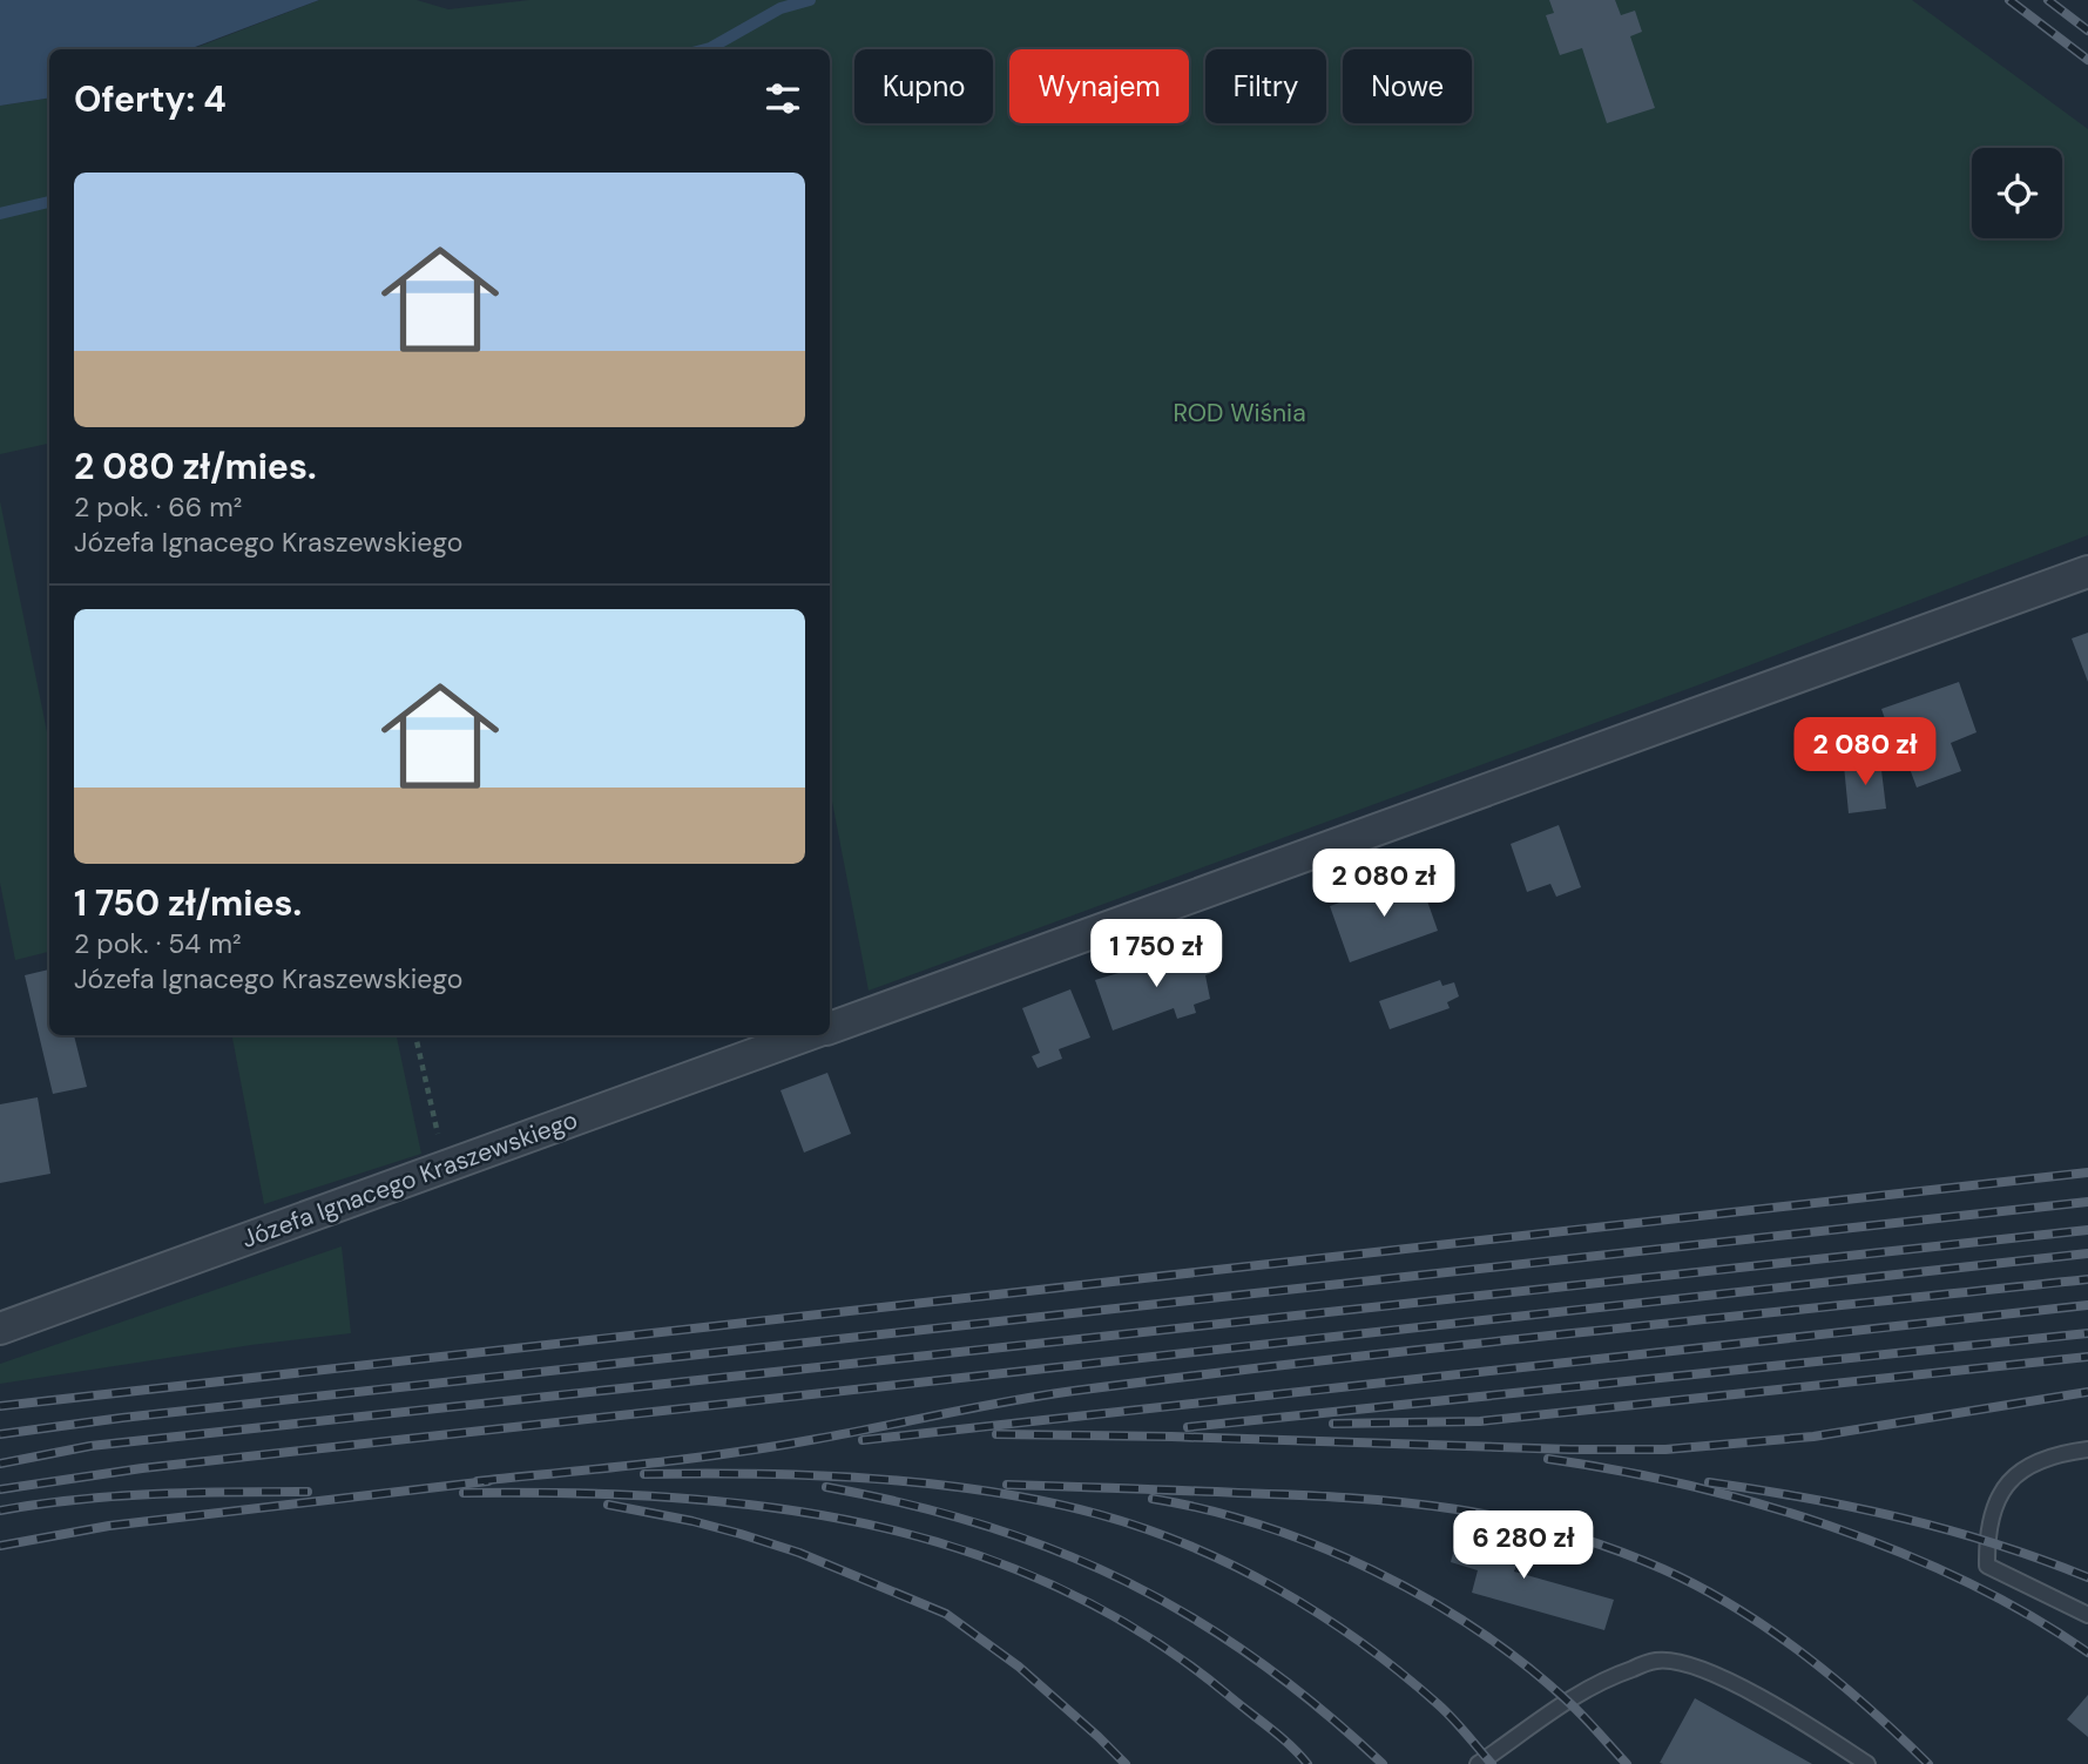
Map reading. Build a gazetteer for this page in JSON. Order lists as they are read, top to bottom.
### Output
{
  "streets": {
    "street": ["Józefa Ignacego Kraszewskiego"]
  },
  "parks": ["ROD Wiśnia"],
  "page": {
    "chip": [
      "Kupno",
      "Wynajem",
      "Filtry",
      "Nowe"
    ],
    "heading": "Oferty: 4",
    "list": [
      {
        "name": "2 080 zł/mies.",
        "note": "2 pok. · 66 m² · Józefa Ignacego Kraszewskiego"
      },
      {
        "name": "1 750 zł/mies.",
        "note": "2 pok. · 54 m² · Józefa Ignacego Kraszewskiego"
      }
    ],
    "price": [
      "2 080 zł",
      "2 080 zł",
      "1 750 zł",
      "6 280 zł"
    ]
  }
}
